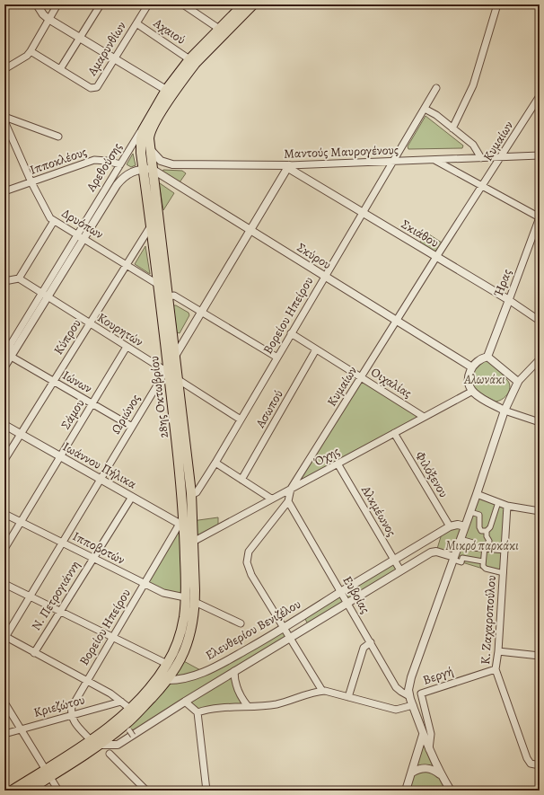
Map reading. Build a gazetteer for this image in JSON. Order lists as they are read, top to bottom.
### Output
{
  "streets": {
    "main road": ["Αρεθούσης", "28ης Οκτωβρίου"],
    "street": [
      "Αχαιού",
      "Αμαρυνθίων",
      "Κυμαίων",
      "Μαντούς Μαυρογένους",
      "Ιπποκλέους",
      "Δρυόπων",
      "Σκιάθου",
      "Σκύρου",
      "Ήρας",
      "Βορείου Ηπείρου",
      "Κουρητών",
      "Κύπρου",
      "Ιώνων",
      "Οιχαλίας",
      "Ασωπού",
      "Σάμου",
      "Ωριώνος",
      "Όχης",
      "Ιωάννου Πήλικα",
      "Φιλόξενου",
      "Αλκμέωνος",
      "Ιπποβοτών",
      "Ευβοίας",
      "Ν. Πετρογιάννη",
      "Κ. Ζαχαροπούλου",
      "Ελευθερίου Βενιζέλου",
      "Βεργή",
      "Κριεζώτου"
    ]
  },
  "crossings": [
    ["Αχαιού", "Αμαρυνθίων"],
    ["Αχαιού", "Αρεθούσης"],
    ["Κυμαίων", "Μαντούς Μαυρογένους"],
    ["Κυμαίων", "Σκιάθου"],
    ["Κυμαίων", "Σκύρου"],
    ["Κυμαίων", "Οιχαλίας"],
    ["Κυμαίων", "Όχης"],
    ["Κυμαίων", "Ευβοίας"],
    ["Κυμαίων", "Ελευθερίου Βενιζέλου"],
    ["Μαντούς Μαυρογένους", "Αρεθούσης"],
    ["Μαντούς Μαυρογένους", "Σκιάθου"],
    ["Μαντούς Μαυρογένους", "Βορείου Ηπείρου"],
    ["Μαντούς Μαυρογένους", "Ωριώνος"],
    ["Ιπποκλέους", "Αρεθούσης"],
    ["Ιπποκλέους", "Δρυόπων"],
    ["Αρεθούσης", "Δρυόπων"],
    ["Αρεθούσης", "Σκύρου"],
    ["Αρεθούσης", "Κουρητών"],
    ["Αρεθούσης", "Ιώνων"],
    ["Αρεθούσης", "28ης Οκτωβρίου"],
    ["Δρυόπων", "Κύπρου"],
    ["Δρυόπων", "28ης Οκτωβρίου"],
    ["Σκιάθου", "Ήρας"],
    ["Σκιάθου", "Βορείου Ηπείρου"],
    ["Σκιάθου", "Ωριώνος"],
    ["Σκύρου", "Βορείου Ηπείρου"],
    ["Σκύρου", "28ης Οκτωβρίου"],
    ["Σκύρου", "Ωριώνος"],
    ["Βορείου Ηπείρου", "Κουρητών"],
    ["Βορείου Ηπείρου", "Οιχαλίας"],
    ["Βορείου Ηπείρου", "28ης Οκτωβρίου"],
    ["Βορείου Ηπείρου", "Ιωάννου Πήλικα"],
    ["Βορείου Ηπείρου", "Ιπποβοτών"],
    ["Βορείου Ηπείρου", "Κριεζώτου"],
    ["Κουρητών", "Κύπρου"],
    ["Κουρητών", "28ης Οκτωβρίου"],
    ["Κουρητών", "Σάμου"],
    ["Κουρητών", "Ωριώνος"],
    ["Κύπρου", "Ιώνων"],
    ["Κύπρου", "28ης Οκτωβρίου"],
    ["Κύπρου", "Ιωάννου Πήλικα"],
    ["Ιώνων", "Σάμου"],
    ["Ιώνων", "Ωριώνος"],
    ["Οιχαλίας", "Ασωπού"],
    ["Οιχαλίας", "Όχης"],
    ["28ης Οκτωβρίου", "Ωριώνος"],
    ["28ης Οκτωβρίου", "Όχης"],
    ["28ης Οκτωβρίου", "Ιωάννου Πήλικα"],
    ["28ης Οκτωβρίου", "Ιπποβοτών"],
    ["28ης Οκτωβρίου", "Ελευθερίου Βενιζέλου"],
    ["Σάμου", "Ιωάννου Πήλικα"],
    ["Σάμου", "Ιπποβοτών"],
    ["Ωριώνος", "Ιωάννου Πήλικα"],
    ["Ωριώνος", "Ιπποβοτών"],
    ["Όχης", "Φιλόξενου"],
    ["Όχης", "Αλκμέωνος"],
    ["Ιωάννου Πήλικα", "Ν. Πετρογιάννη"],
    ["Φιλόξενου", "Ελευθερίου Βενιζέλου"],
    ["Αλκμέωνος", "Ελευθερίου Βενιζέλου"],
    ["Ιπποβοτών", "Ν. Πετρογιάννη"],
    ["Ευβοίας", "Ελευθερίου Βενιζέλου"],
    ["Κ. Ζαχαροπούλου", "Βεργή"]
  ],
  "parks": ["Αλωνάκι", "Μικρό παρκάκι"]
}
